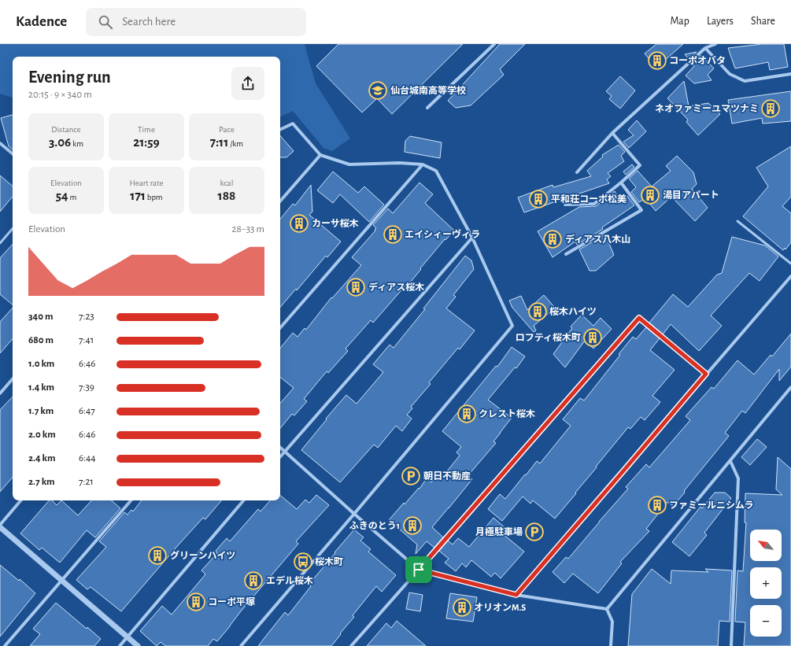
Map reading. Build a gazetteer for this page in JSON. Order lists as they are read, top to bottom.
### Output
{
  "places": {
    "building": [
      "コーポオバタ",
      "ネオファミーユマツナミ",
      "湯目アパート",
      "平和荘コーポ松美",
      "カーサ桜木",
      "エイシィーヴィラ",
      "ディアス八木山",
      "ディアス桜木",
      "桜木ハイツ",
      "ロフティ桜木町",
      "クレスト桜木",
      "ファミールニシムラ",
      "ふきのとう1",
      "グリーンハイツ",
      "エデル桜木",
      "コーポ平塚",
      "オリオンM.S"
    ],
    "school or university": ["仙台城南高等学校"],
    "parking": ["朝日不動産", "月極駐車場"],
    "bus stop": ["桜木町"]
  },
  "north": "top left",
  "page": {
    "header": "Kadence",
    "search": "Search here",
    "nav": ["Map", "Layers", "Share"],
    "heading": ["Evening run", "20:15 · 9 × 340 m"],
    "stats": [
      ["Distance", "3.06 km"],
      ["Time", "21:59"],
      ["Pace", "7:11 /km"],
      ["Elevation", "54 m"],
      ["Heart rate", "171 bpm"],
      ["kcal", "188"]
    ],
    "chart": ["Elevation", "28–33 m"],
    "list": [
      {
        "name": "340 m",
        "note": "7:23"
      },
      {
        "name": "680 m",
        "note": "7:41"
      },
      {
        "name": "1.0 km",
        "note": "6:46"
      },
      {
        "name": "1.4 km",
        "note": "7:39"
      },
      {
        "name": "1.7 km",
        "note": "6:47"
      },
      {
        "name": "2.0 km",
        "note": "6:46"
      },
      {
        "name": "2.4 km",
        "note": "6:44"
      },
      {
        "name": "2.7 km",
        "note": "7:21"
      }
    ],
    "map_buttons": ["+", "−"]
  }
}
